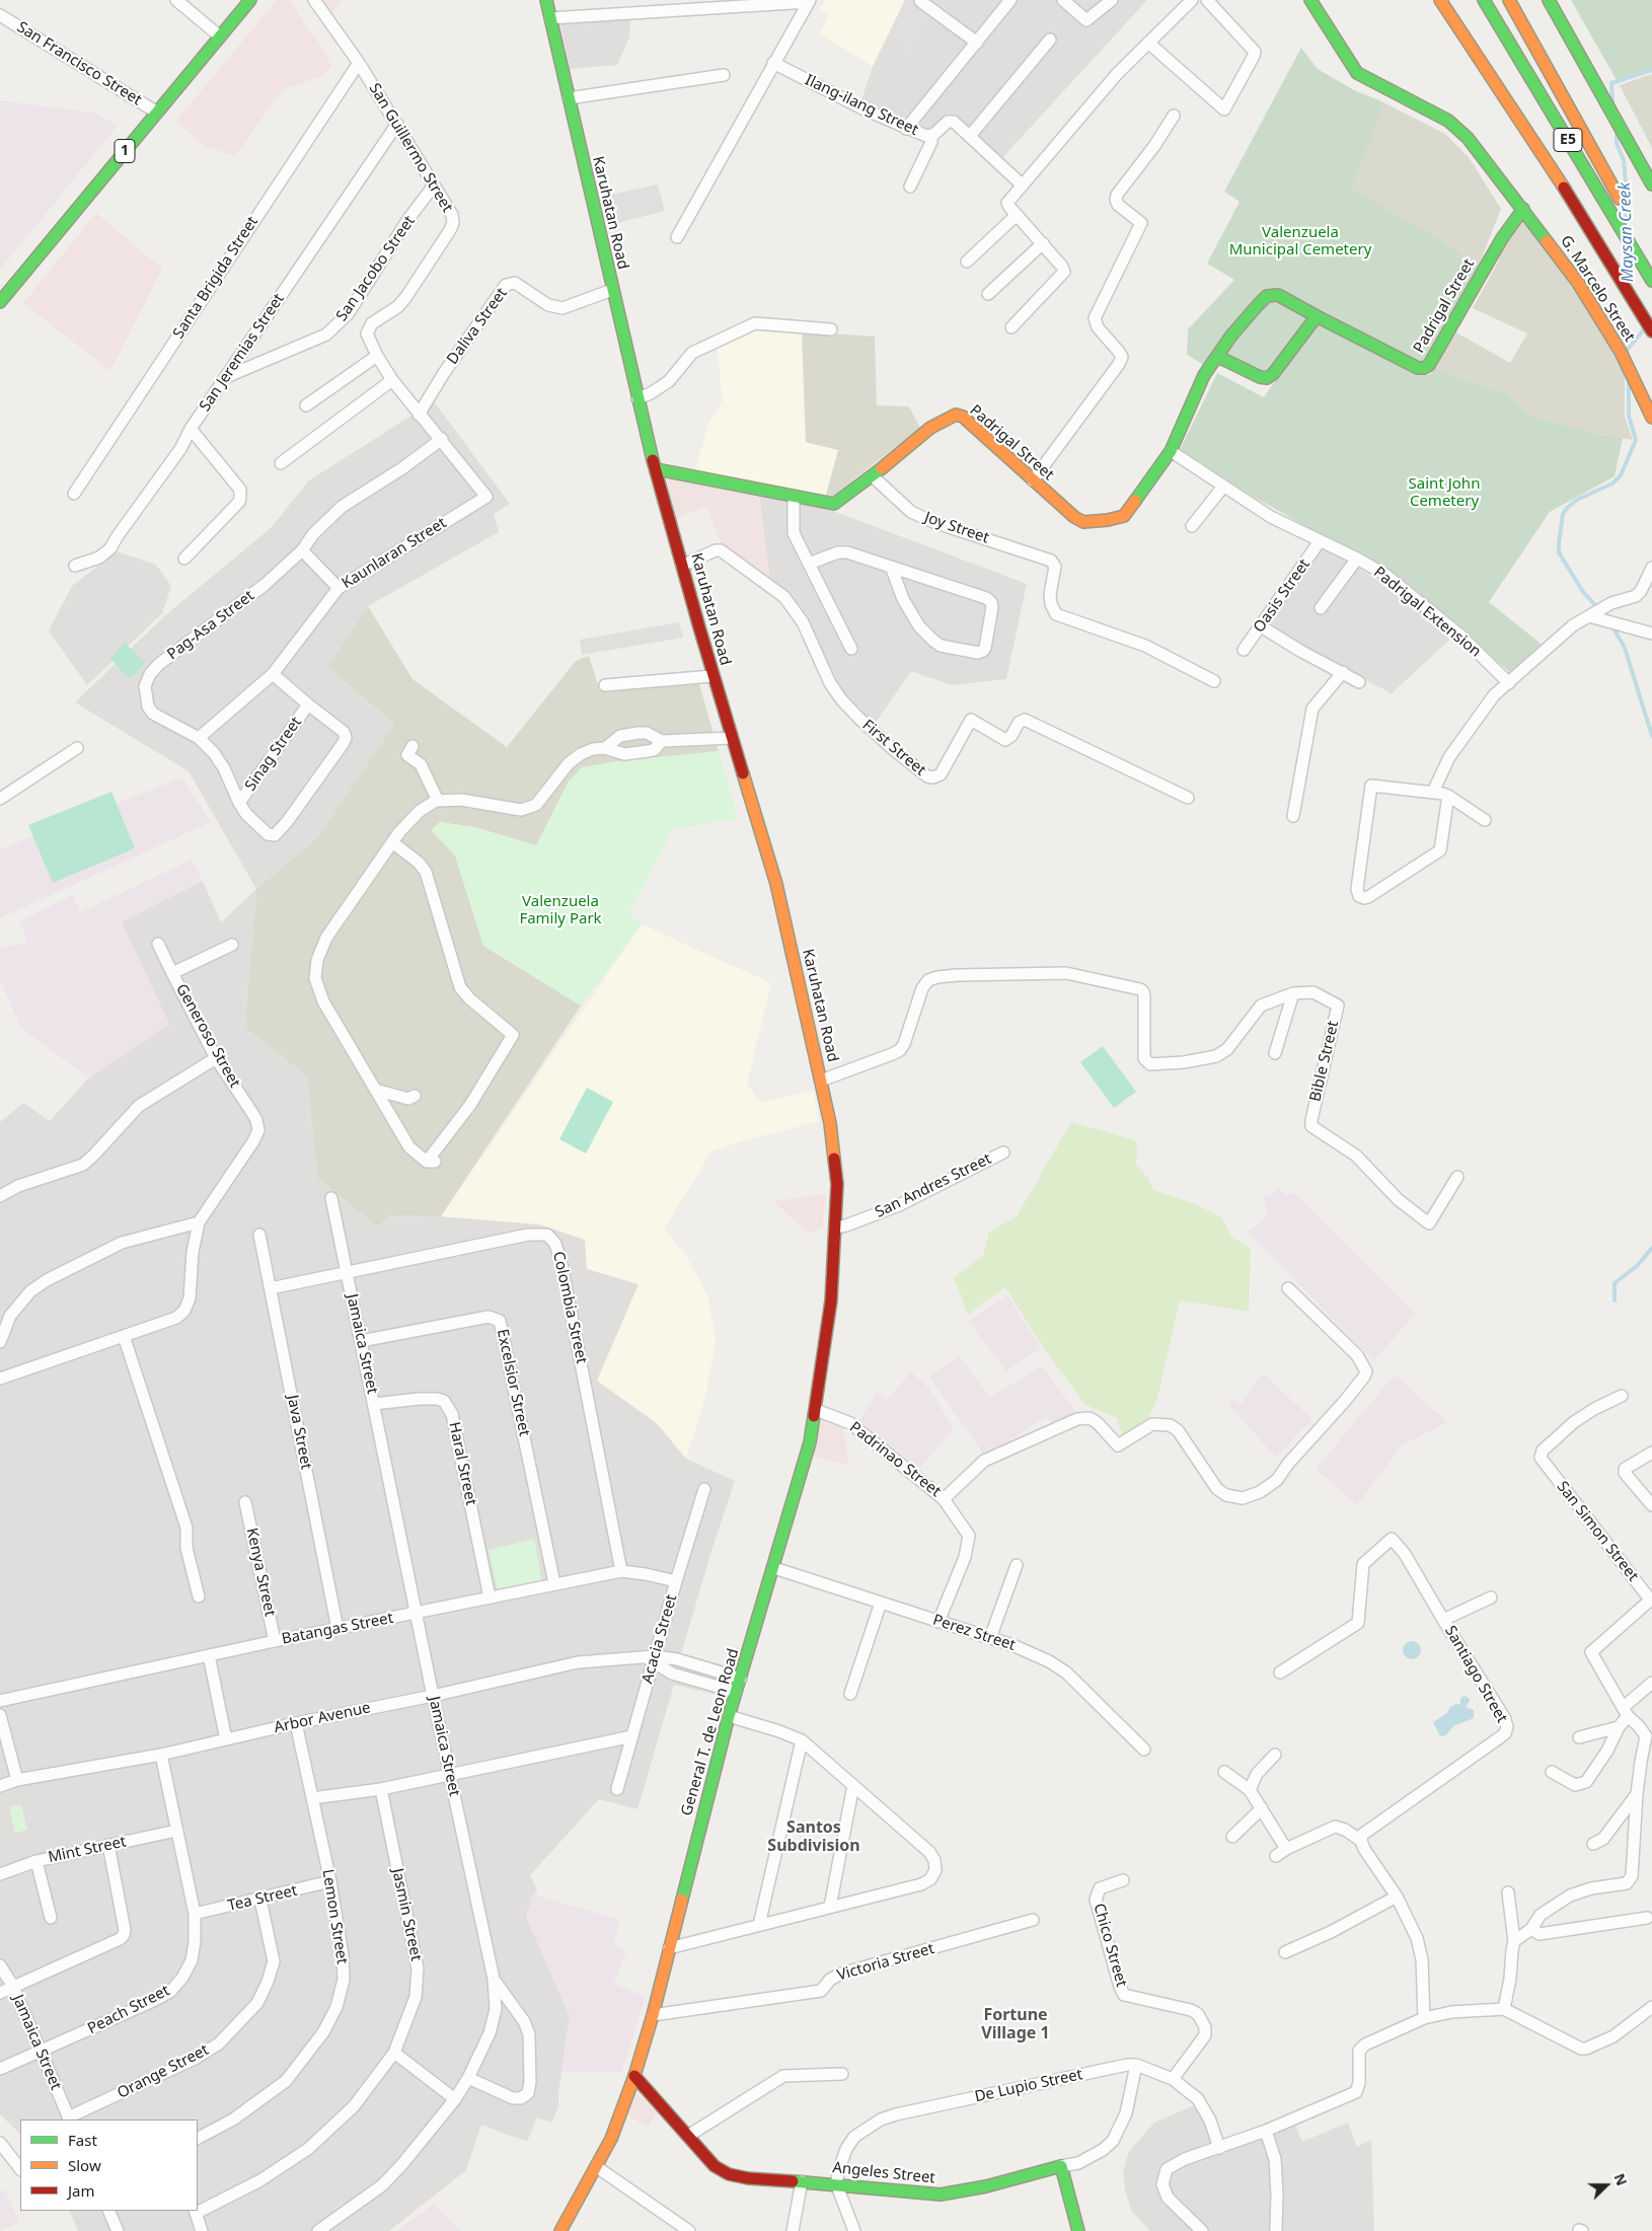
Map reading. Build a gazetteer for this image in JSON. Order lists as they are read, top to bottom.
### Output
{
  "streets": {
    "main road": [
      "E5",
      "1",
      "Karuhatan Road",
      "G. Marcelo Street",
      "Padrigal Street",
      "General T. de Leon Road",
      "Angeles Street"
    ],
    "street": [
      "San Francisco Street",
      "Ilang-ilang Street",
      "San Guillermo Street",
      "San Jacobo Street",
      "Santa Brigida Street",
      "Daliva Street",
      "San Jeremias Street",
      "Joy Street",
      "Kaunlaran Street",
      "Oasis Street",
      "Padrigal Extension",
      "Pag-Asa Street",
      "First Street",
      "Sinag Street",
      "Generoso Street",
      "Bible Street",
      "San Andres Street",
      "Colombia Street",
      "Jamaica Street",
      "Excelsior Street",
      "Java Street",
      "Padrinao Street",
      "Haral Street",
      "San Simon Street",
      "Kenya Street",
      "Batangas Street",
      "Perez Street",
      "Acacia Street",
      "Santiago Street",
      "Arbor Avenue",
      "Mint Street",
      "Tea Street",
      "Jasmin Street",
      "Lemon Street",
      "Chico Street",
      "Victoria Street",
      "Peach Street",
      "Orange Street",
      "De Lupio Street"
    ]
  },
  "crossings": [
    ["San Francisco Street", "1"],
    ["San Guillermo Street", "San Jacobo Street"],
    ["San Guillermo Street", "Santa Brigida Street"],
    ["San Guillermo Street", "Daliva Street"],
    ["San Guillermo Street", "San Jeremias Street"],
    ["San Guillermo Street", "Kaunlaran Street"],
    ["San Guillermo Street", "Pag-Asa Street"],
    ["Karuhatan Road", "Padrigal Street"],
    ["Karuhatan Road", "Daliva Street"],
    ["Karuhatan Road", "First Street"],
    ["Karuhatan Road", "Bible Street"],
    ["Karuhatan Road", "San Andres Street"],
    ["Karuhatan Road", "General T. de Leon Road"],
    ["San Jacobo Street", "San Jeremias Street"],
    ["G. Marcelo Street", "Padrigal Street"],
    ["Padrigal Street", "Joy Street"],
    ["Padrigal Street", "Padrigal Extension"],
    ["Kaunlaran Street", "Pag-Asa Street"],
    ["Oasis Street", "Padrigal Extension"],
    ["Pag-Asa Street", "Sinag Street"],
    ["San Andres Street", "General T. de Leon Road"],
    ["Colombia Street", "Jamaica Street"],
    ["Colombia Street", "Java Street"],
    ["Colombia Street", "Batangas Street"],
    ["Jamaica Street", "Excelsior Street"],
    ["Jamaica Street", "Haral Street"],
    ["Jamaica Street", "Batangas Street"],
    ["Jamaica Street", "Arbor Avenue"],
    ["Jamaica Street", "Peach Street"],
    ["Jamaica Street", "Orange Street"],
    ["Excelsior Street", "Batangas Street"],
    ["Java Street", "Batangas Street"],
    ["Padrinao Street", "General T. de Leon Road"],
    ["Haral Street", "Batangas Street"],
    ["Kenya Street", "Batangas Street"],
    ["Batangas Street", "Acacia Street"],
    ["Perez Street", "General T. de Leon Road"],
    ["Acacia Street", "Arbor Avenue"],
    ["Arbor Avenue", "General T. de Leon Road"],
    ["Arbor Avenue", "Lemon Street"],
    ["Arbor Avenue", "Peach Street"],
    ["General T. de Leon Road", "Victoria Street"],
    ["General T. de Leon Road", "Angeles Street"],
    ["Mint Street", "Peach Street"],
    ["Tea Street", "Lemon Street"],
    ["Tea Street", "Peach Street"],
    ["Tea Street", "Orange Street"],
    ["Chico Street", "De Lupio Street"],
    ["De Lupio Street", "Angeles Street"]
  ],
  "districts": ["Santos Subdivision", "Fortune Village 1"],
  "water": ["Maysan Creek"],
  "parks": ["Valenzuela Municipal Cemetery", "Saint John Cemetery", "Valenzuela Family Park"],
  "legend": ["Fast", "Slow", "Jam"],
  "north": "right"
}
